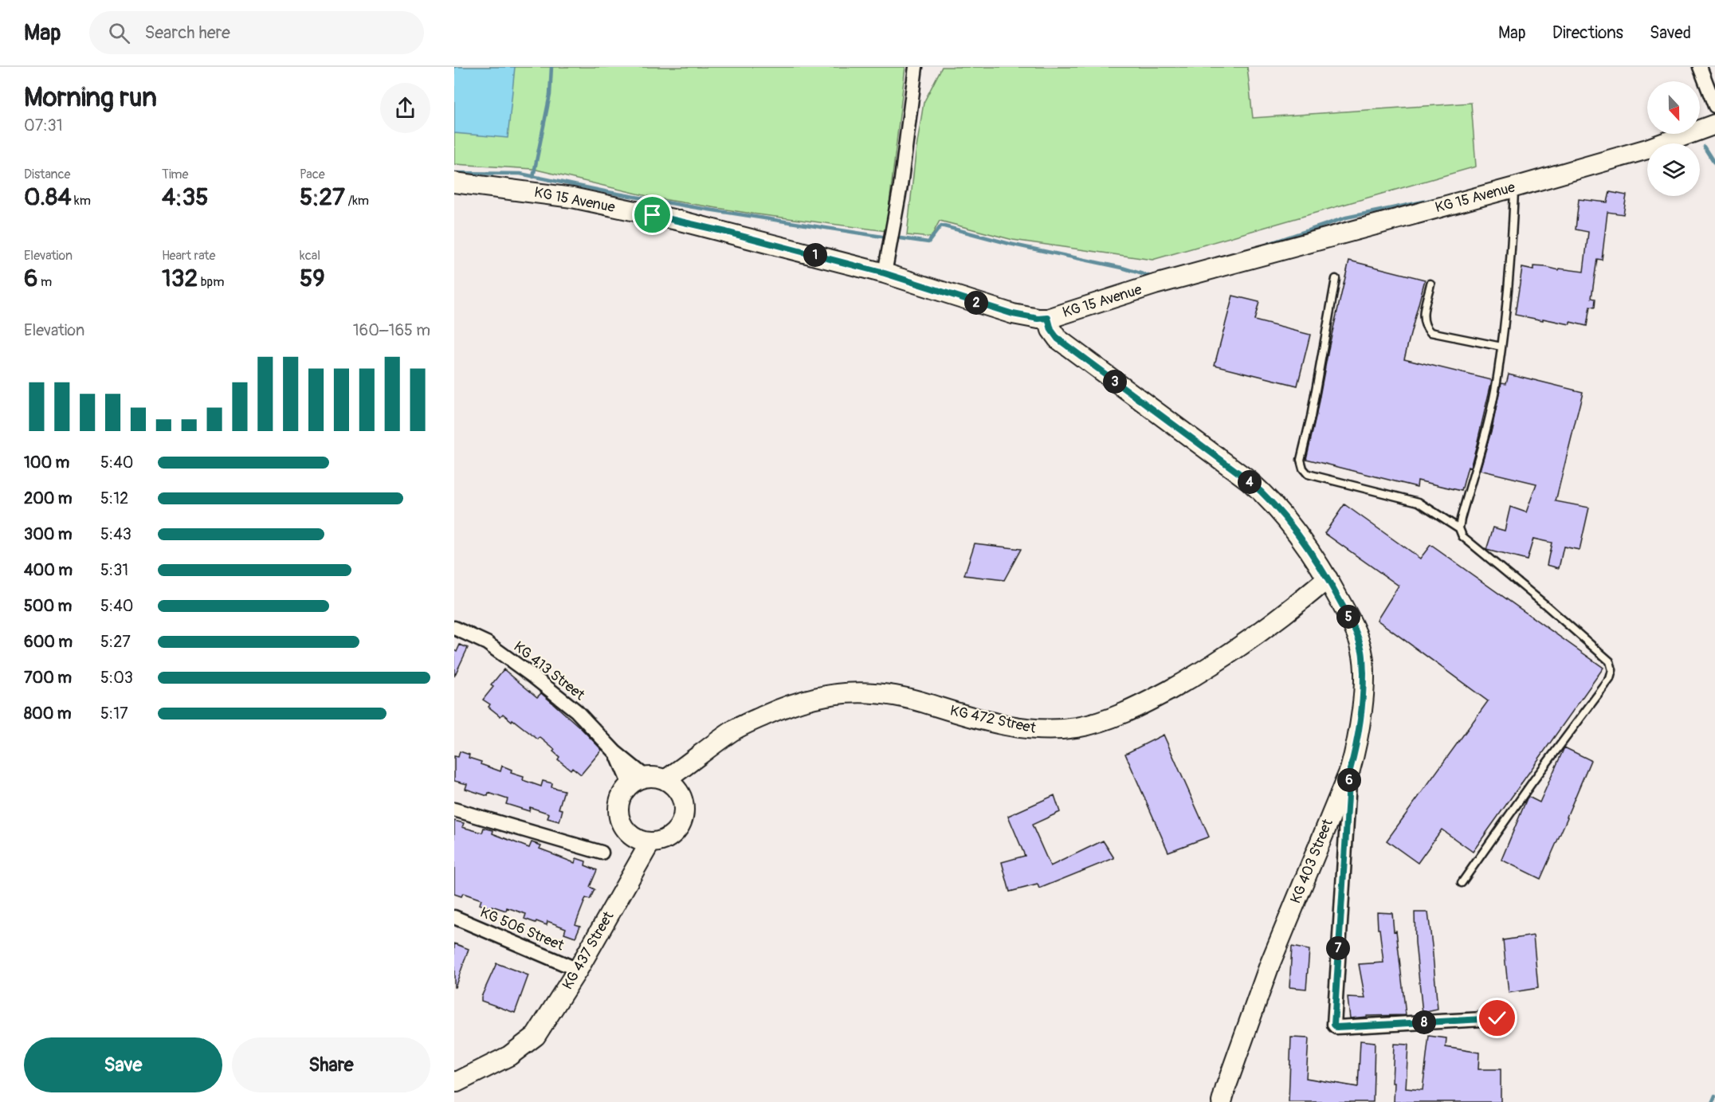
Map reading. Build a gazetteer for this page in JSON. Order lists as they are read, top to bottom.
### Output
{
  "streets": {
    "main road": [
      "KG 15 Avenue",
      "KG 472 Street",
      "KG 403 Street",
      "KG 437 Street"
    ],
    "street": ["KG 413 Street", "KG 506 Street"]
  },
  "crossings": [
    ["KG 15 Avenue", "KG 403 Street"],
    ["KG 413 Street", "KG 472 Street"],
    ["KG 413 Street", "KG 437 Street"],
    ["KG 472 Street", "KG 403 Street"],
    ["KG 472 Street", "KG 437 Street"],
    ["KG 506 Street", "KG 437 Street"]
  ],
  "north": "bottom",
  "page": {
    "header": "Map",
    "search": "Search here",
    "nav": ["Map", "Directions", "Saved"],
    "heading": ["Morning run", "07:31"],
    "stats": [
      ["Distance", "0.84 km"],
      ["Time", "4:35"],
      ["Pace", "5:27 /km"],
      ["Elevation", "6 m"],
      ["Heart rate", "132 bpm"],
      ["kcal", "59"]
    ],
    "pins": [
      "1",
      "2",
      "3",
      "4",
      "5",
      "6",
      "7",
      "8"
    ],
    "chart": ["Elevation", "160–165 m"],
    "list": [
      {
        "name": "100 m",
        "note": "5:40"
      },
      {
        "name": "200 m",
        "note": "5:12"
      },
      {
        "name": "300 m",
        "note": "5:43"
      },
      {
        "name": "400 m",
        "note": "5:31"
      },
      {
        "name": "500 m",
        "note": "5:40"
      },
      {
        "name": "600 m",
        "note": "5:27"
      },
      {
        "name": "700 m",
        "note": "5:03"
      },
      {
        "name": "800 m",
        "note": "5:17"
      }
    ],
    "buttons": ["Save", "Share"]
  }
}
